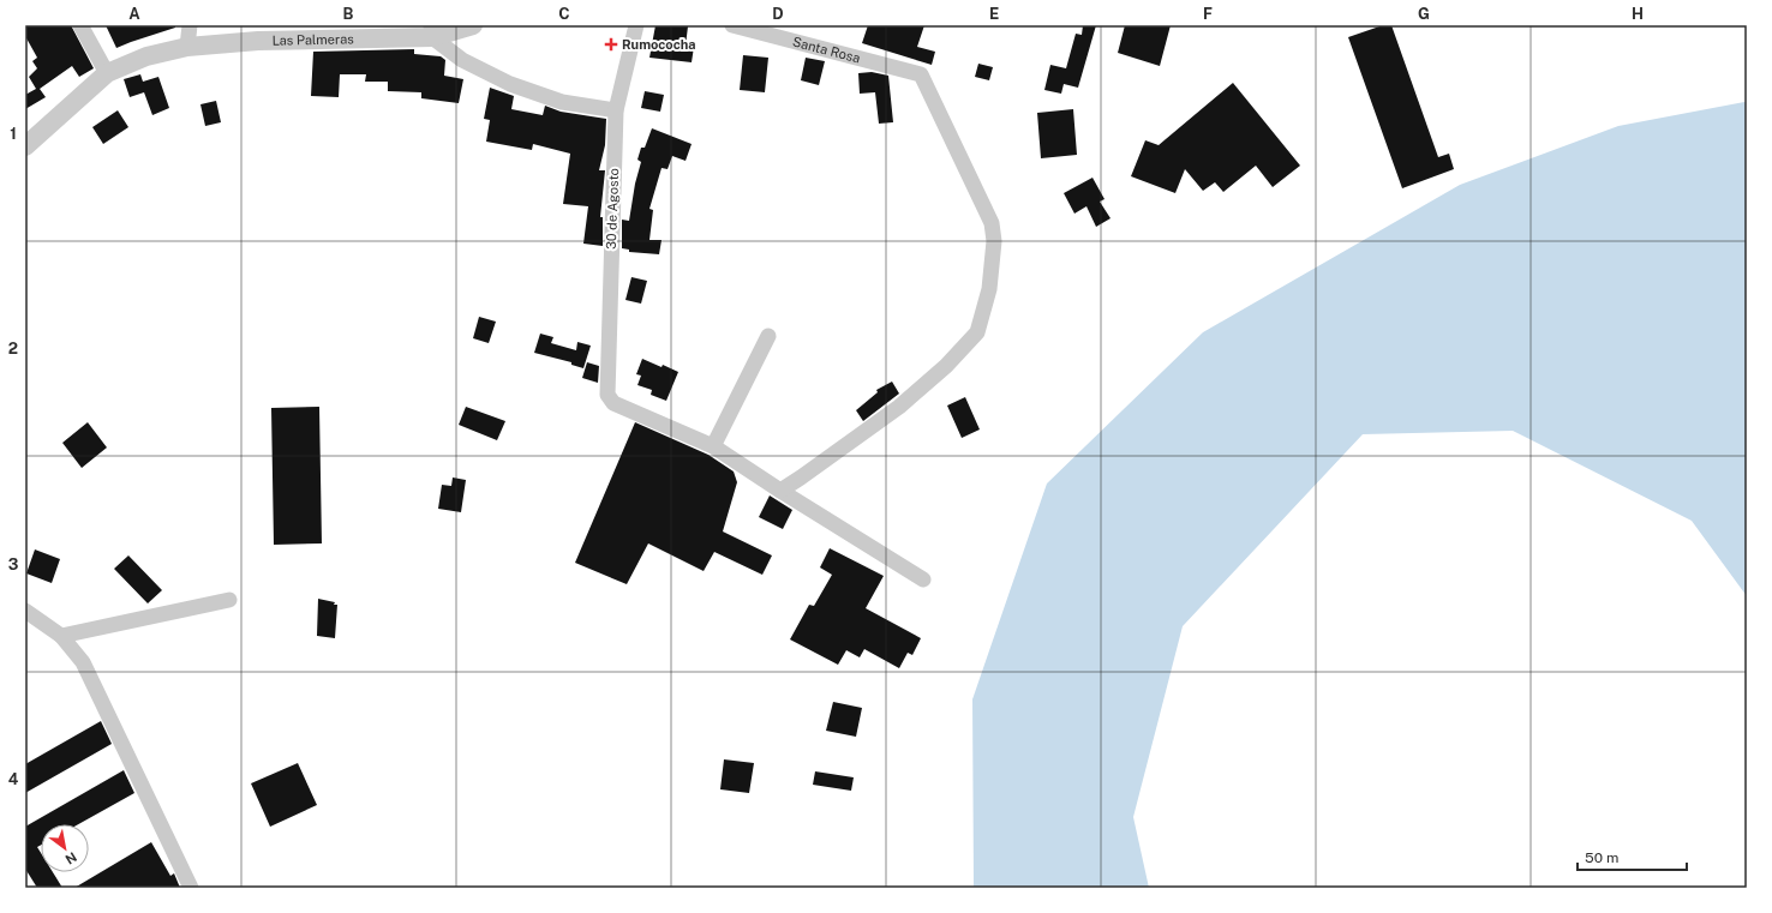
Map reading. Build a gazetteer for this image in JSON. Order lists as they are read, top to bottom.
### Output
{
  "streets": {
    "street": ["Las Palmeras", "Santa Rosa", "30 de Agosto"]
  },
  "places": {
    "health": ["Rumococha"]
  },
  "scale_bar": "50 m",
  "north": "bottom right",
  "grid": {
    "columns": [
      "A",
      "B",
      "C",
      "D",
      "E",
      "F",
      "G",
      "H"
    ],
    "rows": [
      "1",
      "2",
      "3",
      "4"
    ]
  }
}
